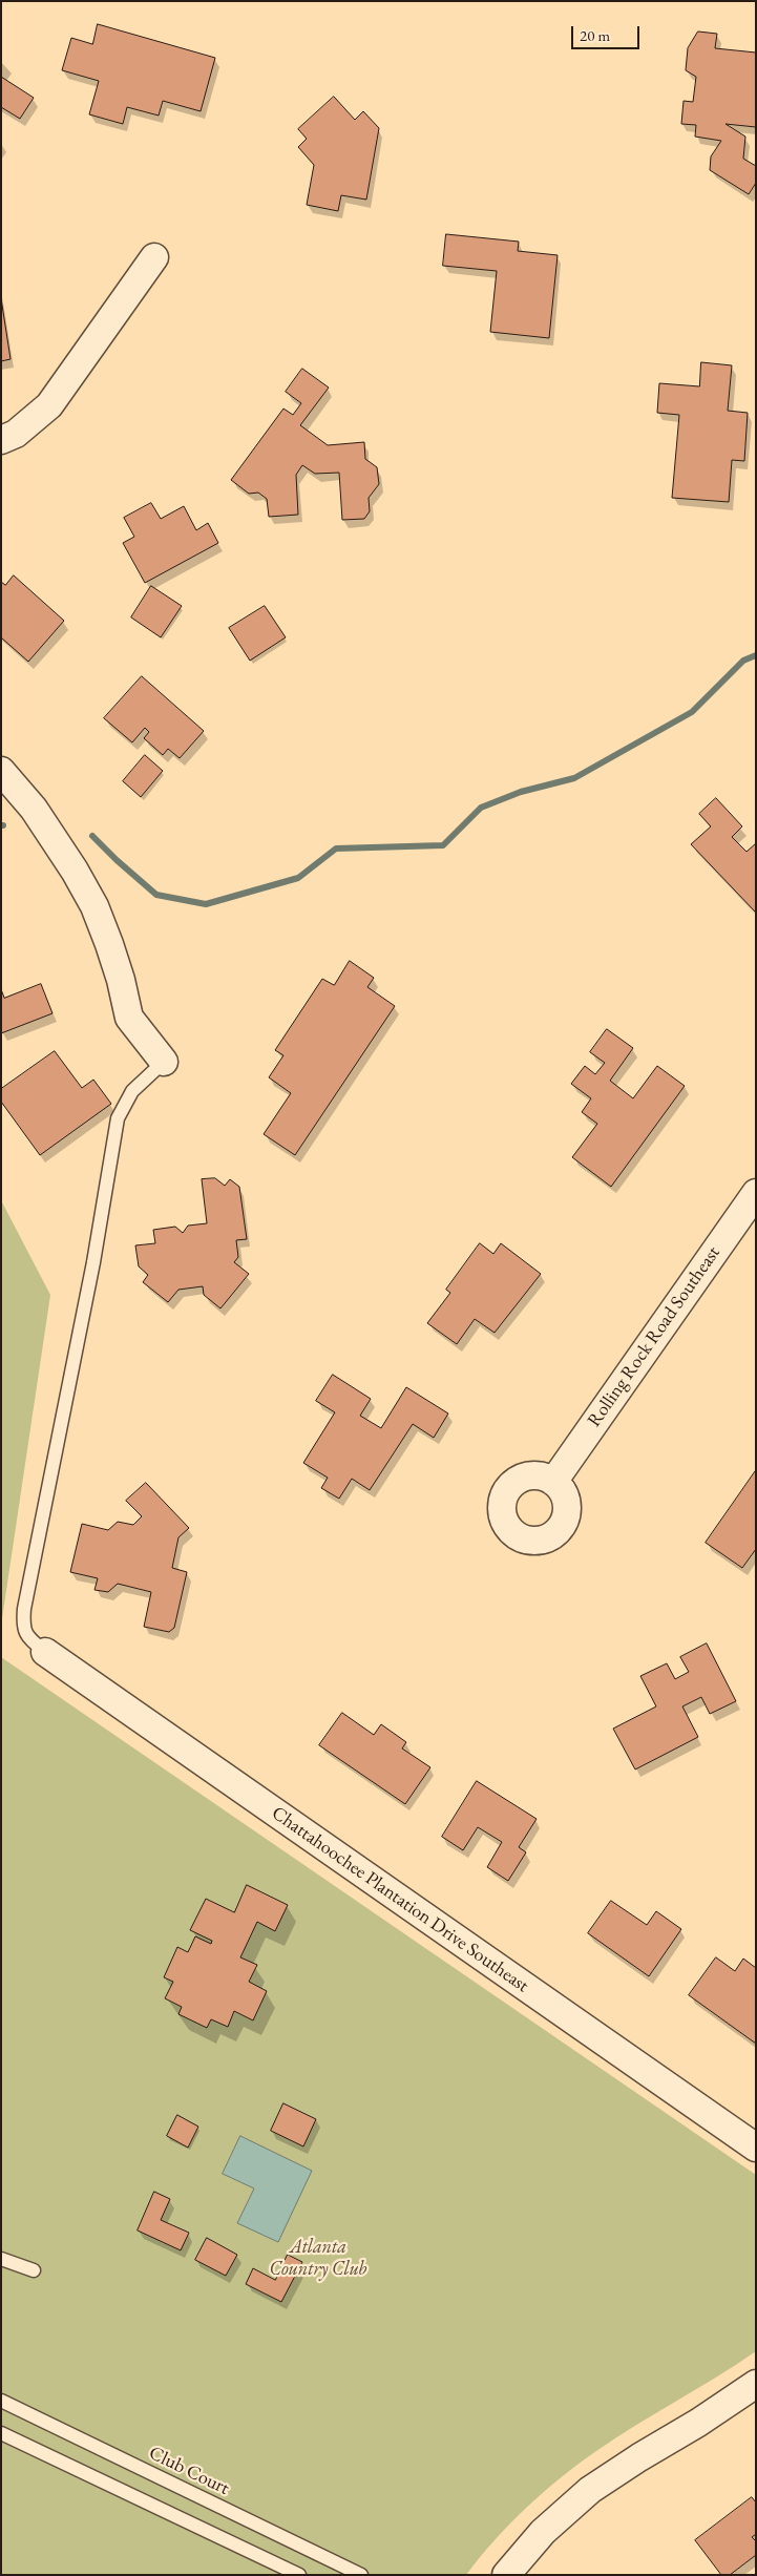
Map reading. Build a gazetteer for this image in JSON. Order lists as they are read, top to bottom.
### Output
{
  "streets": {
    "street": ["Rolling Rock Road Southeast", "Chattahoochee Plantation Drive Southeast"],
    "lane": ["Club Court"]
  },
  "parks": ["Atlanta Country Club"],
  "scale_bar": "20 m"
}
